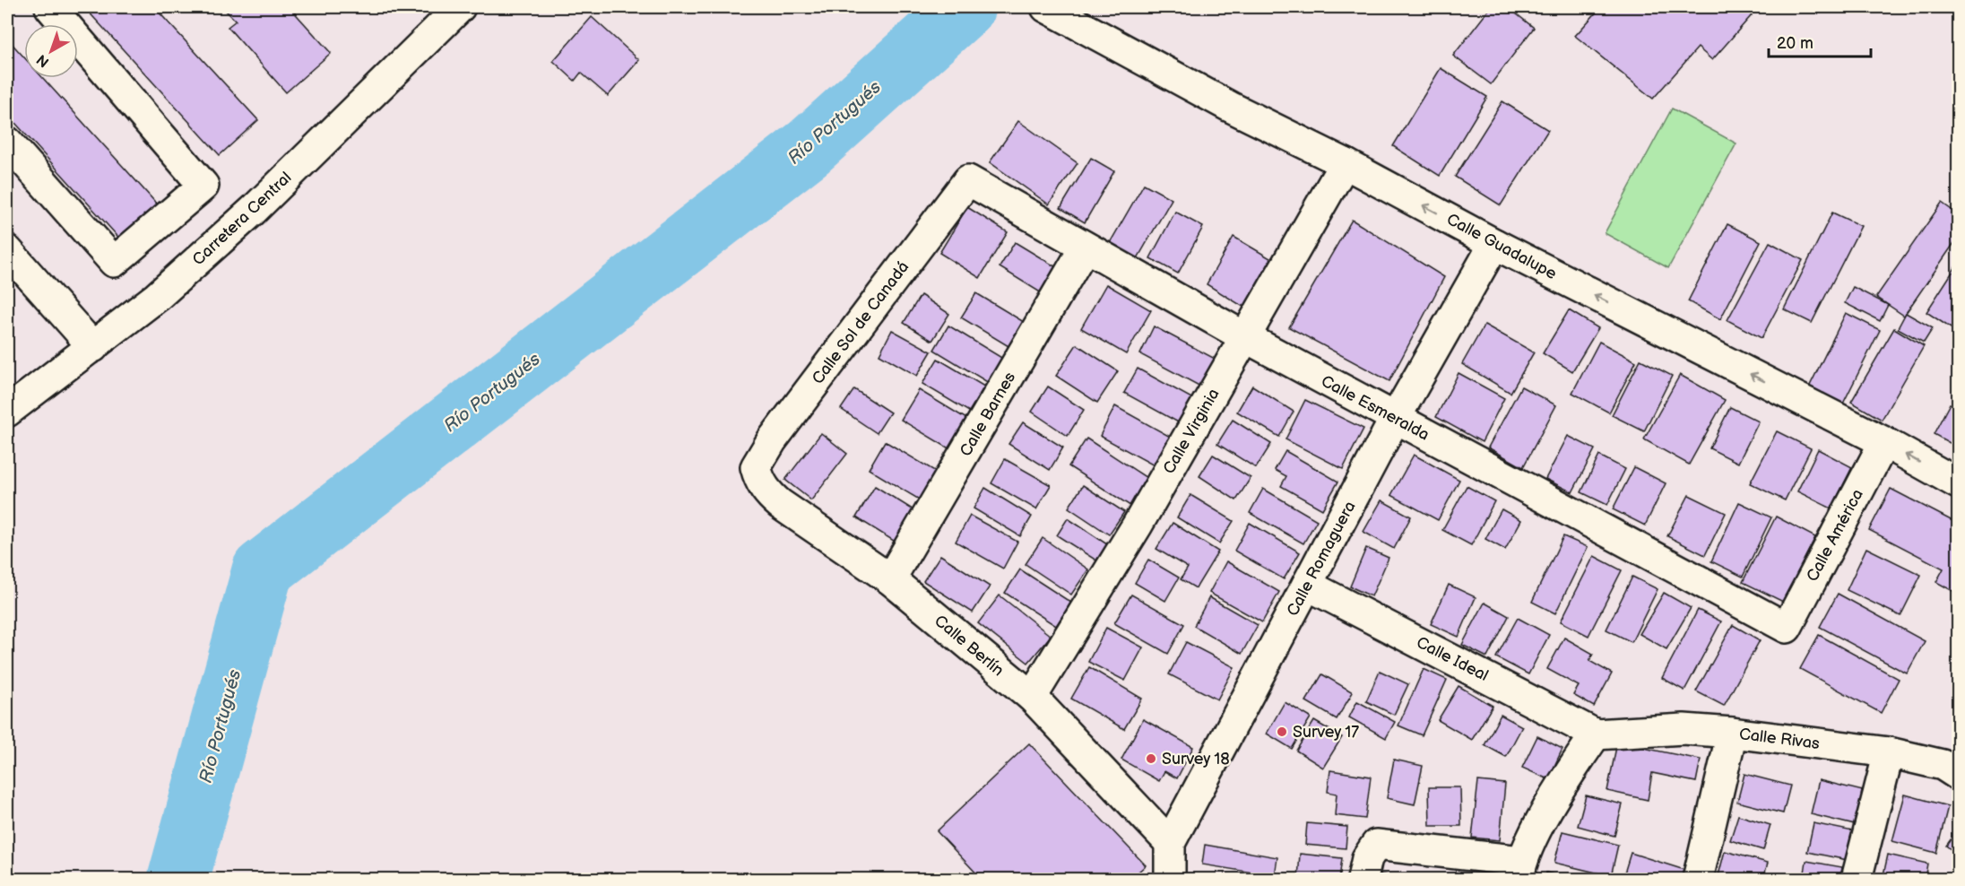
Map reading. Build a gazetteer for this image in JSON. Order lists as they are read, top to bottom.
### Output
{
  "streets": {
    "street": [
      "Carretera Central",
      "Calle Guadalupe",
      "Calle Sol de Canadá",
      "Calle Esmeralda",
      "Calle Barnes",
      "Calle Virginia",
      "Calle América",
      "Calle Romaguera",
      "Calle Berlín",
      "Calle Ideal",
      "Calle Rivas"
    ]
  },
  "crossings": [
    ["Calle Guadalupe", "Calle Virginia"],
    ["Calle Guadalupe", "Calle América"],
    ["Calle Guadalupe", "Calle Romaguera"],
    ["Calle Sol de Canadá", "Calle Esmeralda"],
    ["Calle Sol de Canadá", "Calle Berlín"],
    ["Calle Esmeralda", "Calle Barnes"],
    ["Calle Esmeralda", "Calle Virginia"],
    ["Calle Esmeralda", "Calle América"],
    ["Calle Esmeralda", "Calle Romaguera"],
    ["Calle Barnes", "Calle Berlín"],
    ["Calle Virginia", "Calle Berlín"],
    ["Calle Romaguera", "Calle Berlín"],
    ["Calle Romaguera", "Calle Ideal"],
    ["Calle Ideal", "Calle Rivas"]
  ],
  "one_way": ["Calle Guadalupe"],
  "water": ["Río Portugués"],
  "places": ["Survey 17", "Survey 18"],
  "scale_bar": "20 m",
  "north": "bottom left"
}
